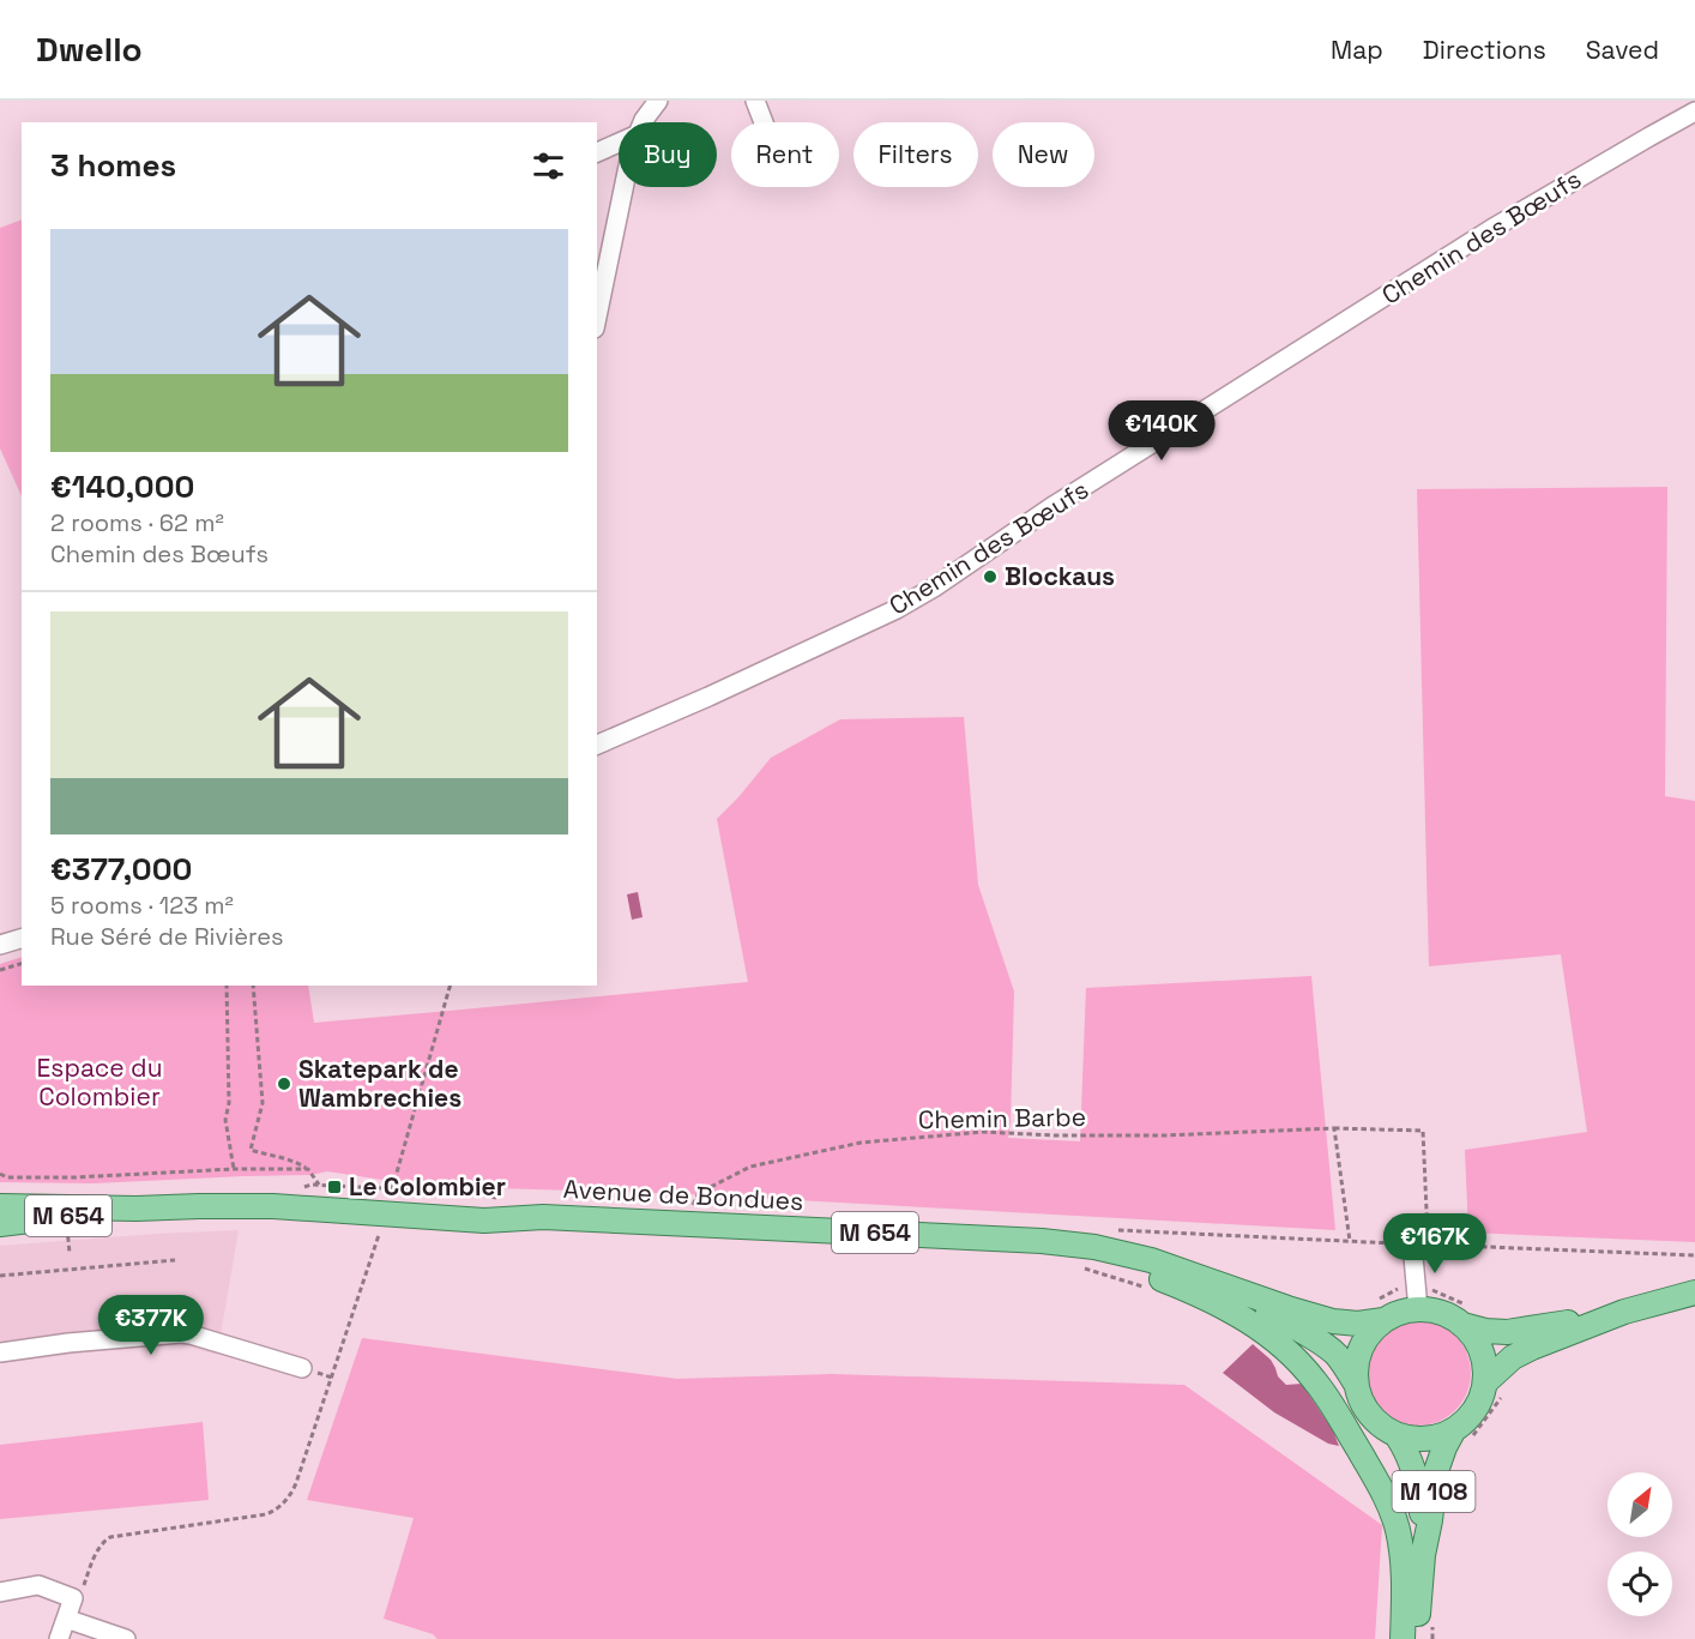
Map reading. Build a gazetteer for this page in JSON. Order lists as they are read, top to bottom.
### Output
{
  "streets": {
    "main road": ["Avenue de Bondues", "M 654", "M 108"],
    "street": ["Chemin des Bœufs"],
    "path": ["Chemin Barbe"]
  },
  "crossings": [
    ["Avenue de Bondues", "M 108"]
  ],
  "parks": ["Espace du Colombier"],
  "places": {
    "other": ["Blockaus", "Skatepark de Wambrechies"],
    "transit": ["Le Colombier"]
  },
  "north": "top right",
  "page": {
    "header": "Dwello",
    "nav": ["Map", "Directions", "Saved"],
    "chip": [
      "Buy",
      "Rent",
      "Filters",
      "New"
    ],
    "heading": "3 homes",
    "list": [
      {
        "name": "€140,000",
        "note": "2 rooms · 62 m² · Chemin des Bœufs"
      },
      {
        "name": "€377,000",
        "note": "5 rooms · 123 m² · Rue Séré de Rivières"
      }
    ],
    "price": ["€140K", "€167K", "€377K"]
  }
}
